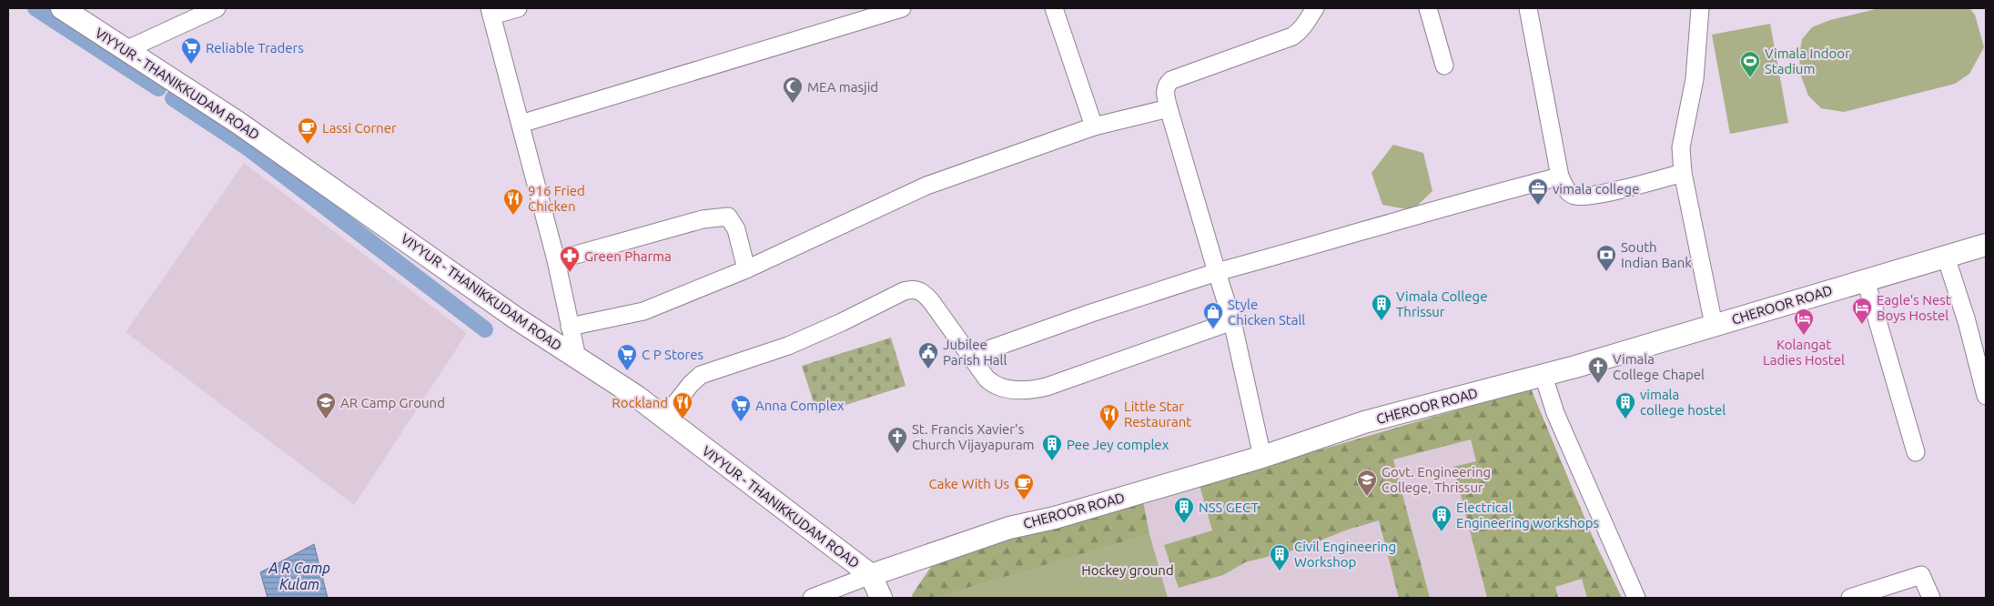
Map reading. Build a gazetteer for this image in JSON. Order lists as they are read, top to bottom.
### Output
{
  "streets": {
    "main road": ["VIYYUR - THANIKKUDAM ROAD", "CHEROOR ROAD"]
  },
  "crossings": [
    ["VIYYUR - THANIKKUDAM ROAD", "CHEROOR ROAD"]
  ],
  "water": ["A R Camp Kulam"],
  "parks": ["Hockey ground"],
  "places": {
    "supermarket": ["Reliable Traders", "C P Stores", "Anna Complex"],
    "sports": ["Vimala Indoor Stadium"],
    "mosque": ["MEA masjid"],
    "cafe": ["Lassi Corner", "Cake With Us"],
    "office": ["vimala college"],
    "restaurant": ["916 Fried Chicken", "Rockland", "Little Star Restaurant"],
    "bank": ["South Indian Bank"],
    "pharmacy": ["Green Pharma"],
    "building": [
      "Vimala College Thrissur",
      "vimala college hostel",
      "Pee Jey complex",
      "NSS GECT",
      "Electrical Engineering workshops",
      "Civil Engineering Workshop"
    ],
    "hotel": ["Eagle's Nest Boys Hostel", "Kolangat Ladies Hostel"],
    "shop": ["Style Chicken Stall"],
    "public building": ["Jubilee Parish Hall"],
    "church": ["Vimala College Chapel", "St. Francis Xavier's Church Vijayapuram"],
    "school or university": ["AR Camp Ground", "Govt. Engineering College, Thrissur"]
  }
}
